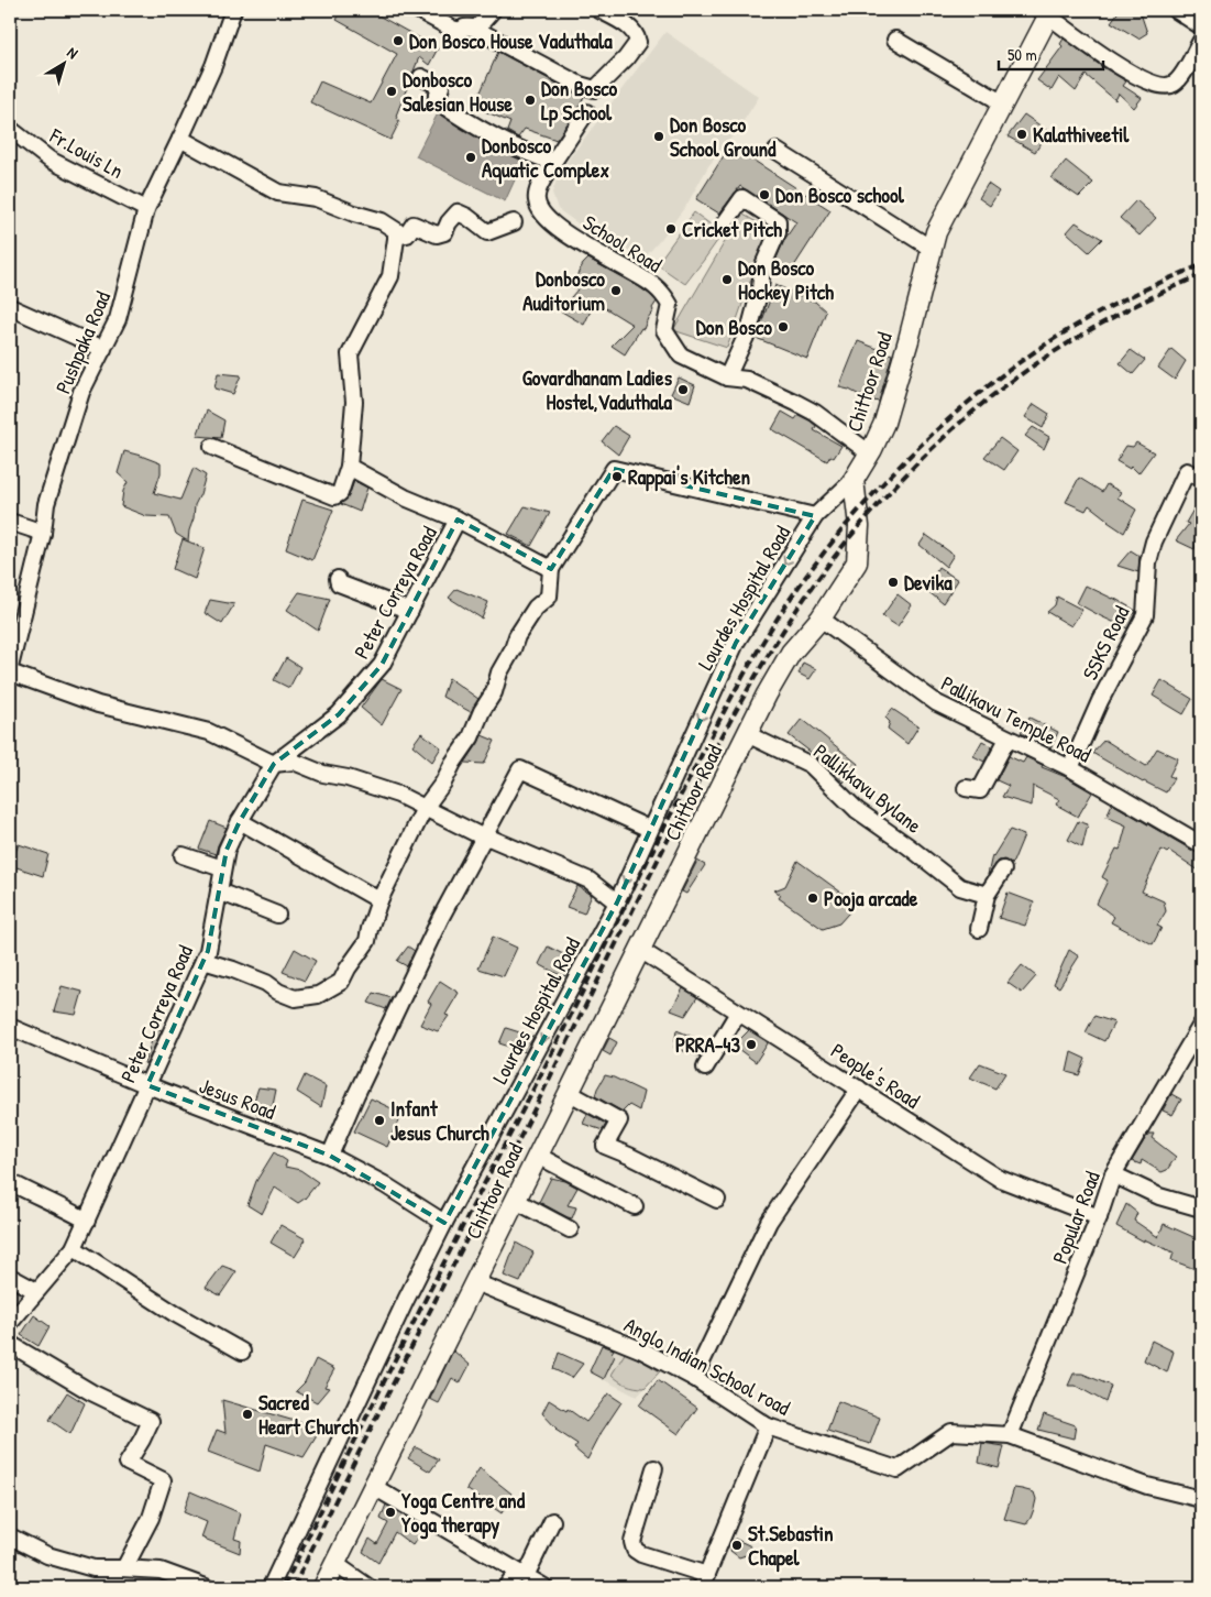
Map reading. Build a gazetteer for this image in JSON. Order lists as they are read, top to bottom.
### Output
{
  "streets": {
    "main road": ["Chittoor Road"],
    "street": [
      "Fr.Louis Ln",
      "School Road",
      "Pushpaka Road",
      "Peter Correya Road",
      "Lourdes Hospital Road",
      "SSKS Road",
      "Pallikavu Temple Road",
      "Pallikkavu Bylane",
      "People's Road",
      "Jesus Road",
      "Popular Road",
      "Anglo Indian School road"
    ]
  },
  "crossings": [
    ["Fr.Louis Ln", "Pushpaka Road"],
    ["School Road", "Chittoor Road"],
    ["Chittoor Road", "Pallikavu Temple Road"],
    ["Chittoor Road", "Pallikkavu Bylane"],
    ["Chittoor Road", "People's Road"],
    ["Chittoor Road", "Anglo Indian School road"],
    ["Peter Correya Road", "Jesus Road"],
    ["Lourdes Hospital Road", "Jesus Road"],
    ["SSKS Road", "Pallikavu Temple Road"],
    ["People's Road", "Popular Road"],
    ["Popular Road", "Anglo Indian School road"]
  ],
  "one_way": ["Lourdes Hospital Road"],
  "places": [
    "Don Bosco House Vaduthala",
    "Donbosco Salesian House",
    "Don Bosco Lp School",
    "Kalathiveetil",
    "Don Bosco School Ground",
    "Donbosco Aquatic Complex",
    "Don Bosco school",
    "Cricket Pitch",
    "Don Bosco Hockey Pitch",
    "Donbosco Auditorium",
    "Don Bosco",
    "Govardhanam Ladies Hostel,Vaduthala",
    "Rappai's Kitchen",
    "Devika",
    "Pooja arcade",
    "PRRA-43",
    "Infant Jesus Church",
    "Sacred Heart Church",
    "Yoga Centre and Yoga therapy",
    "St.Sebastin Chapel"
  ],
  "scale_bar": "50 m",
  "north": "top right"
}
